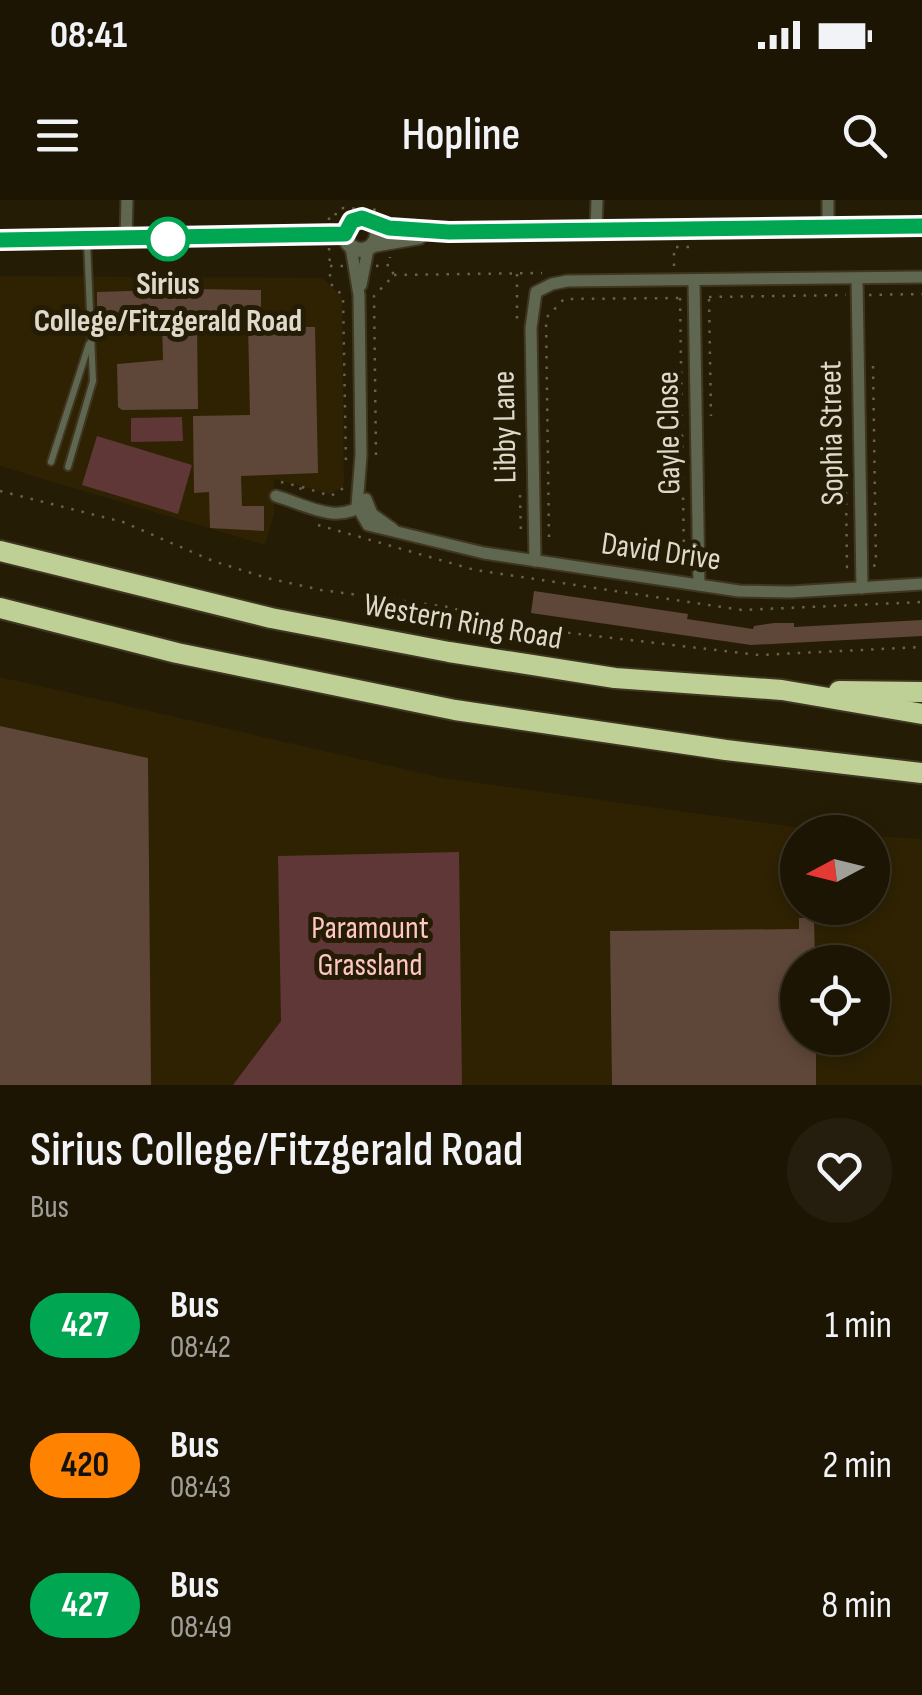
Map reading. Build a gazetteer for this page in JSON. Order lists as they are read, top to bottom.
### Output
{
  "streets": {
    "highway": ["Western Ring Road"],
    "street": [
      "Libby Lane",
      "Gayle Close",
      "Sophia Street",
      "David Drive"
    ]
  },
  "crossings": [
    ["Libby Lane", "Gayle Close"],
    ["Libby Lane", "David Drive"],
    ["Gayle Close", "David Drive"],
    ["Sophia Street", "David Drive"]
  ],
  "parks": ["Paramount Grassland"],
  "places": ["Sirius College/Fitzgerald Road"],
  "lines": ["bus line 427"],
  "north": "left",
  "page": {
    "status": "08:41",
    "header": "Hopline",
    "heading": ["Sirius College/Fitzgerald Road", "Bus"],
    "list": [
      {
        "mark": "427",
        "name": "Bus",
        "note": "08:42",
        "value": "1 min"
      },
      {
        "mark": "420",
        "name": "Bus",
        "note": "08:43",
        "value": "2 min"
      },
      {
        "mark": "427",
        "name": "Bus",
        "note": "08:49",
        "value": "8 min"
      }
    ]
  }
}
